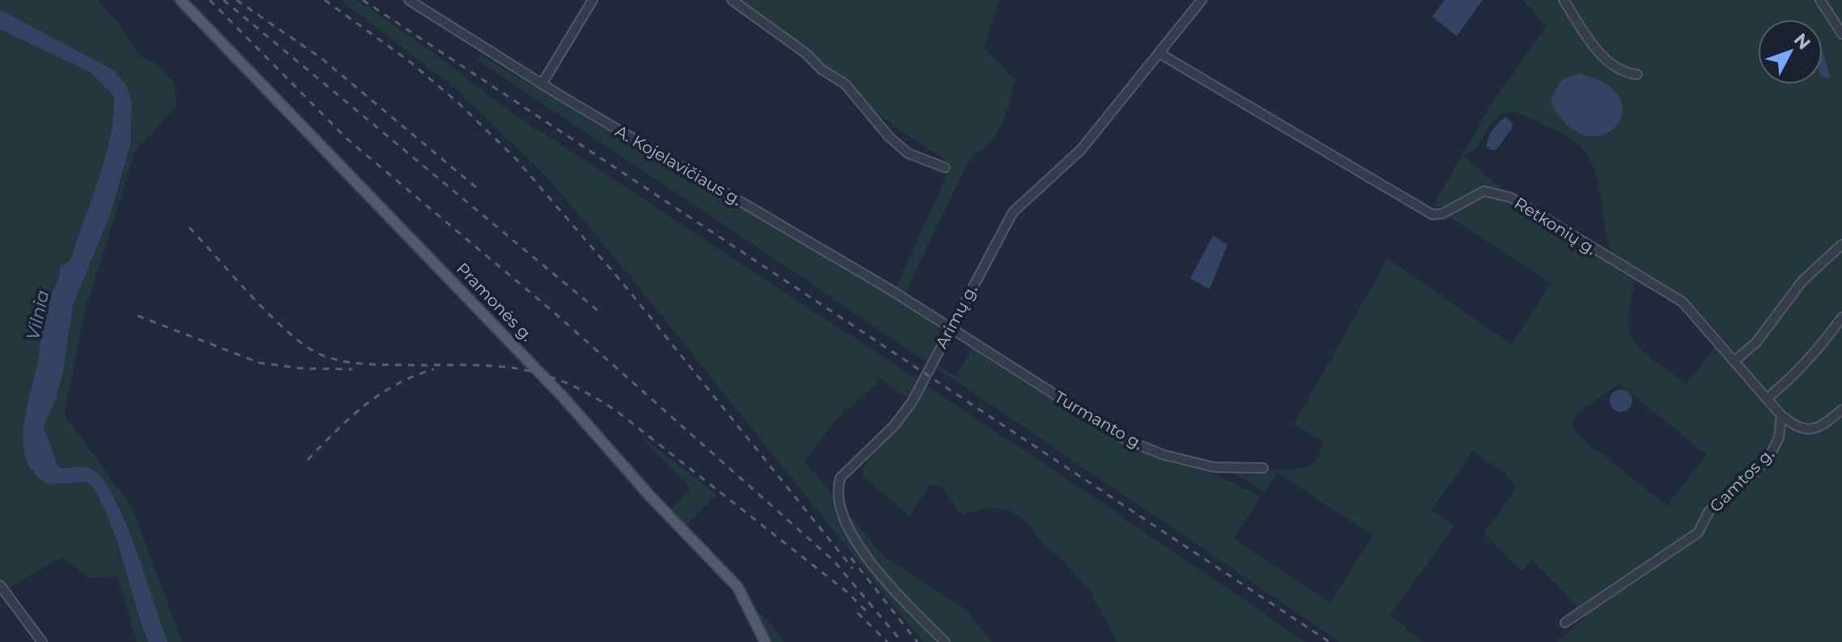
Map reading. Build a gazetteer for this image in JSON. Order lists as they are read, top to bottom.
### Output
{
  "streets": {
    "main road": ["Pramonės g."],
    "street": [
      "A. Kojelavičiaus g.",
      "Retkonių g.",
      "Arimų g.",
      "Turmanto g.",
      "Gamtos g."
    ]
  },
  "crossings": [
    ["A. Kojelavičiaus g.", "Arimų g."],
    ["A. Kojelavičiaus g.", "Turmanto g."],
    ["Retkonių g.", "Arimų g."],
    ["Retkonių g.", "Gamtos g."],
    ["Arimų g.", "Turmanto g."]
  ],
  "water": ["Vilnia"],
  "north": "top right"
}
